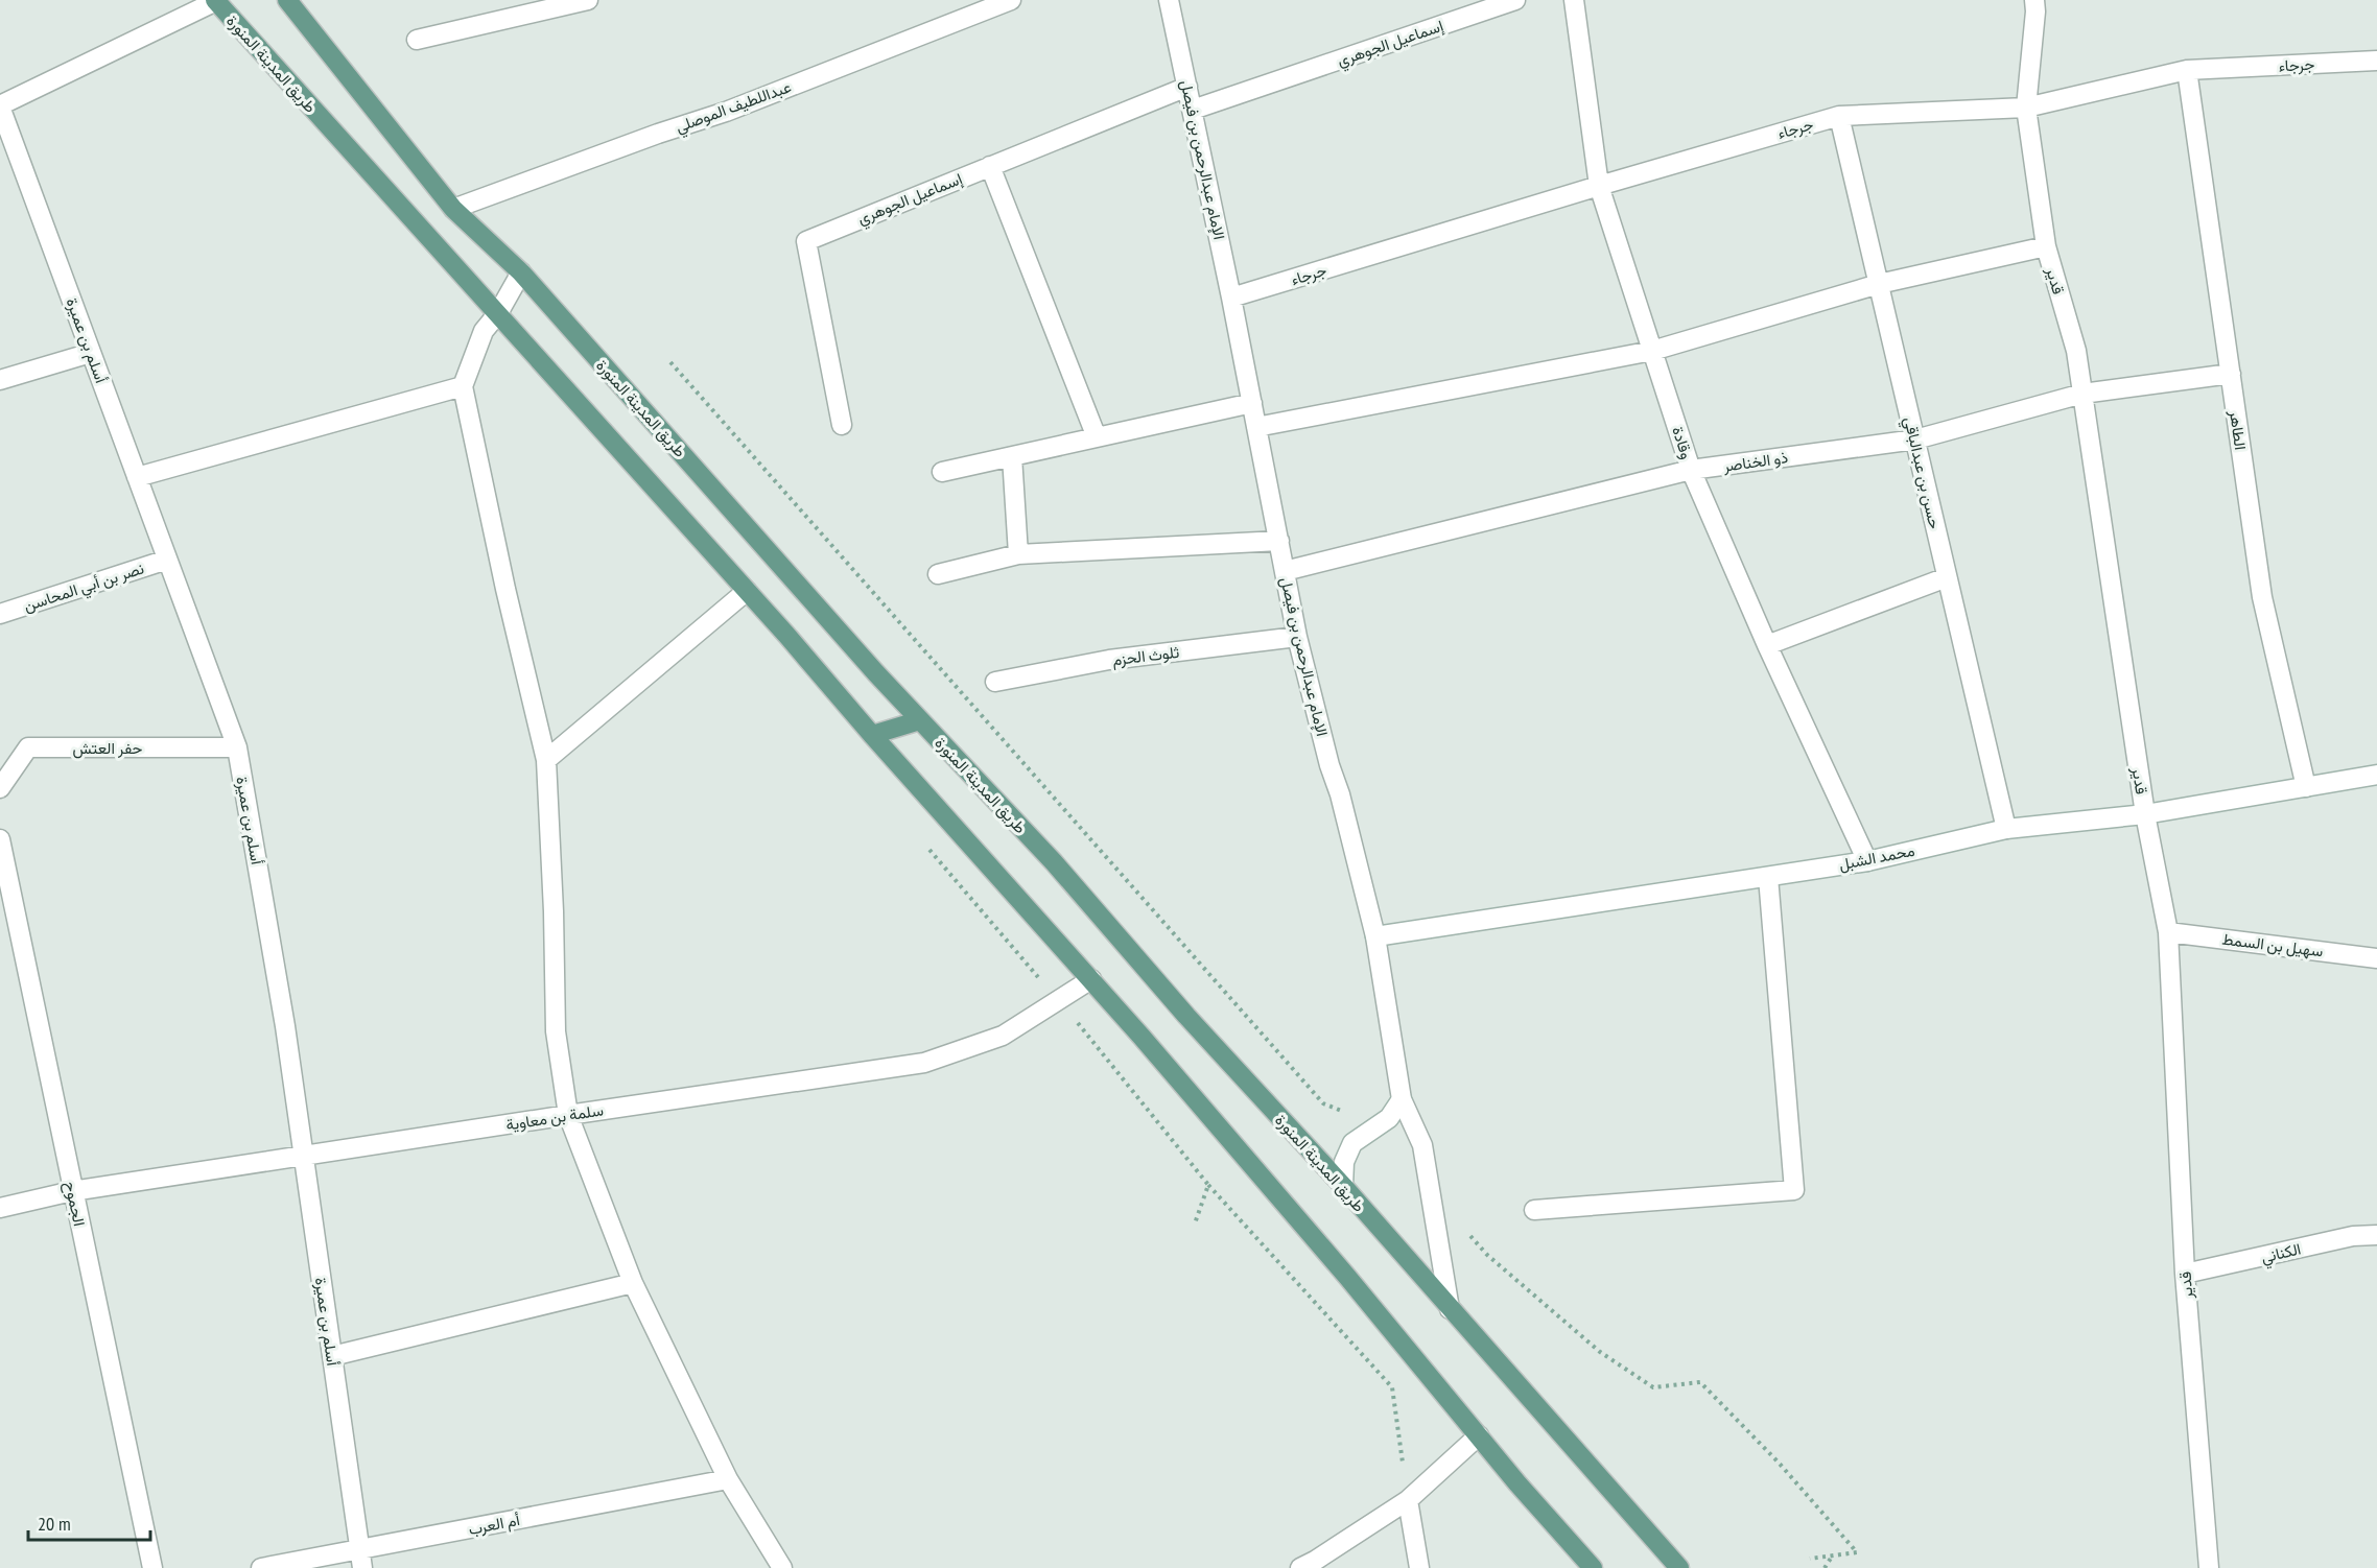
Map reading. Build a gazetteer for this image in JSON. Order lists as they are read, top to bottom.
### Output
{
  "streets": {
    "main road": ["طريق المدينة المنورة"],
    "street": [
      "إسماعيل الجوهري",
      "جرجاء",
      "عبداللطيف الموصلي",
      "الإمام عبدالرحمن بن فيصل",
      "قدير",
      "أسلم بن عميرة",
      "الطاهر",
      "وقادة",
      "ذو الخناصر",
      "حسن بن عبدالباقي",
      "نصر بن أبي المحاسن",
      "ثلوث الحزم",
      "حفر العتش",
      "محمد الشبل",
      "سهيل بن السمط",
      "سلمة بن معاوية",
      "الجموح",
      "الكناني",
      "أم العرب"
    ]
  },
  "crossings": [
    ["إسماعيل الجوهري", "الإمام عبدالرحمن بن فيصل"],
    ["طريق المدينة المنورة", "عبداللطيف الموصلي"],
    ["طريق المدينة المنورة", "الإمام عبدالرحمن بن فيصل"],
    ["طريق المدينة المنورة", "سلمة بن معاوية"],
    ["جرجاء", "الإمام عبدالرحمن بن فيصل"],
    ["جرجاء", "قدير"],
    ["جرجاء", "الطاهر"],
    ["جرجاء", "وقادة"],
    ["جرجاء", "حسن بن عبدالباقي"],
    ["الإمام عبدالرحمن بن فيصل", "ذو الخناصر"],
    ["الإمام عبدالرحمن بن فيصل", "ثلوث الحزم"],
    ["الإمام عبدالرحمن بن فيصل", "محمد الشبل"],
    ["قدير", "ذو الخناصر"],
    ["قدير", "محمد الشبل"],
    ["قدير", "سهيل بن السمط"],
    ["قدير", "الكناني"],
    ["أسلم بن عميرة", "نصر بن أبي المحاسن"],
    ["أسلم بن عميرة", "حفر العتش"],
    ["أسلم بن عميرة", "سلمة بن معاوية"],
    ["أسلم بن عميرة", "أم العرب"],
    ["الطاهر", "ذو الخناصر"],
    ["الطاهر", "محمد الشبل"],
    ["وقادة", "ذو الخناصر"],
    ["وقادة", "محمد الشبل"],
    ["ذو الخناصر", "حسن بن عبدالباقي"],
    ["حسن بن عبدالباقي", "محمد الشبل"],
    ["سلمة بن معاوية", "الجموح"]
  ],
  "scale_bar": "20 m"
}
